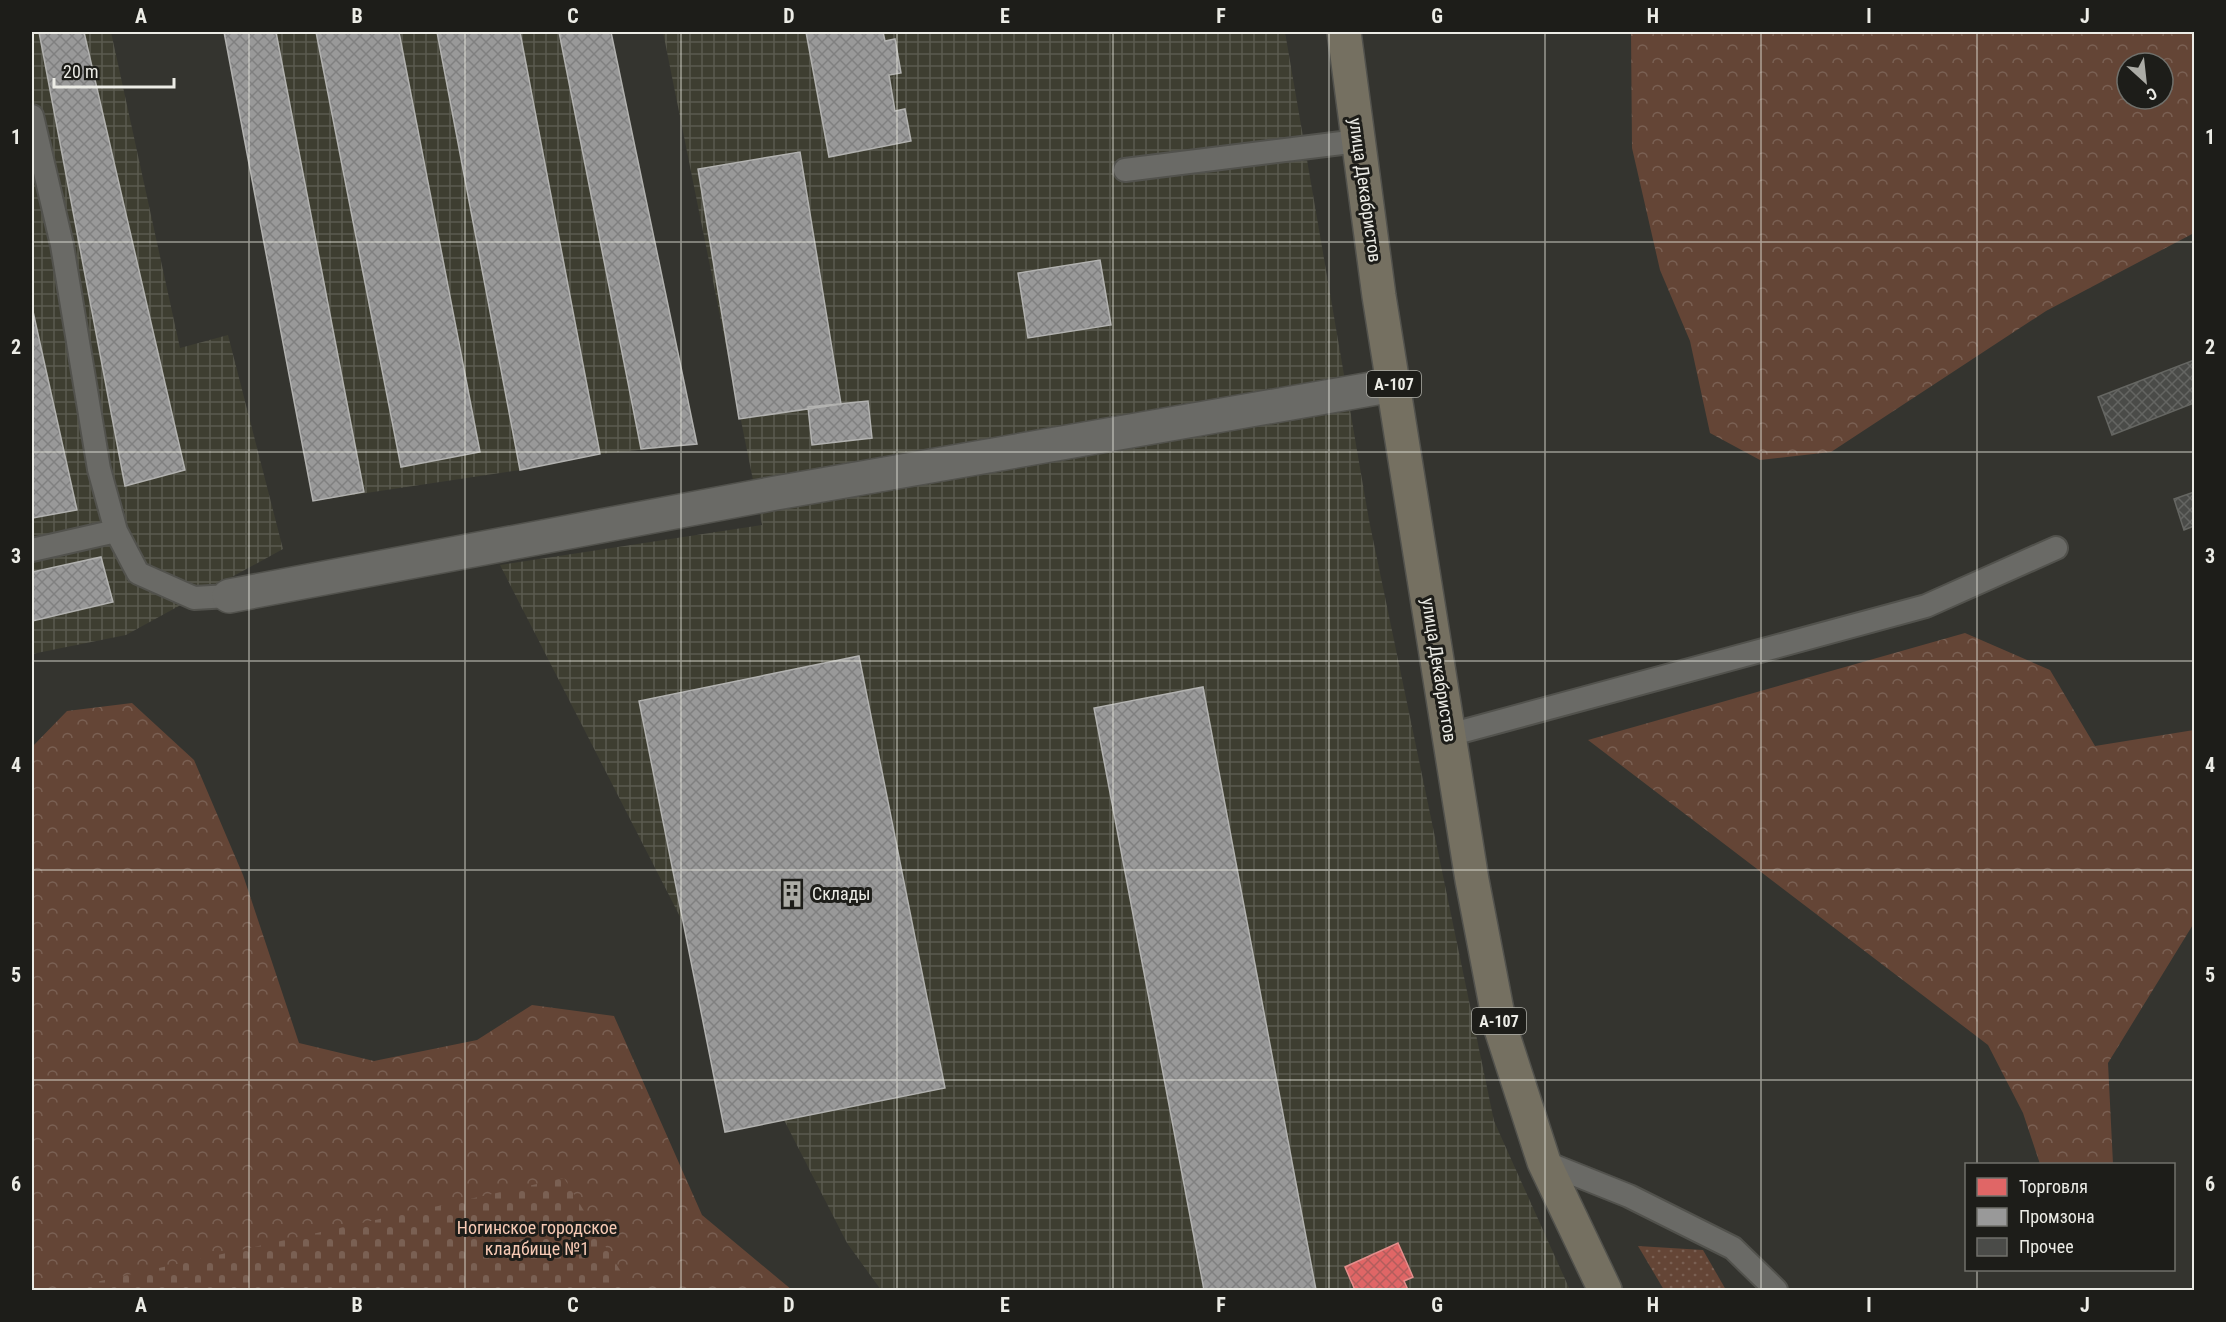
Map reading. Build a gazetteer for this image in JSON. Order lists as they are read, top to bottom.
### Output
{
  "streets": {
    "highway": ["улица Декабристов", "А-107"]
  },
  "parks": ["Ногинское городское кладбище №1"],
  "places": {
    "building": ["Склады"]
  },
  "legend": ["Торговля", "Промзона", "Прочее"],
  "scale_bar": "20 m",
  "north": "bottom right",
  "grid": {
    "columns": [
      "A",
      "B",
      "C",
      "D",
      "E",
      "F",
      "G",
      "H",
      "I",
      "J"
    ],
    "rows": [
      "1",
      "2",
      "3",
      "4",
      "5",
      "6"
    ]
  }
}
